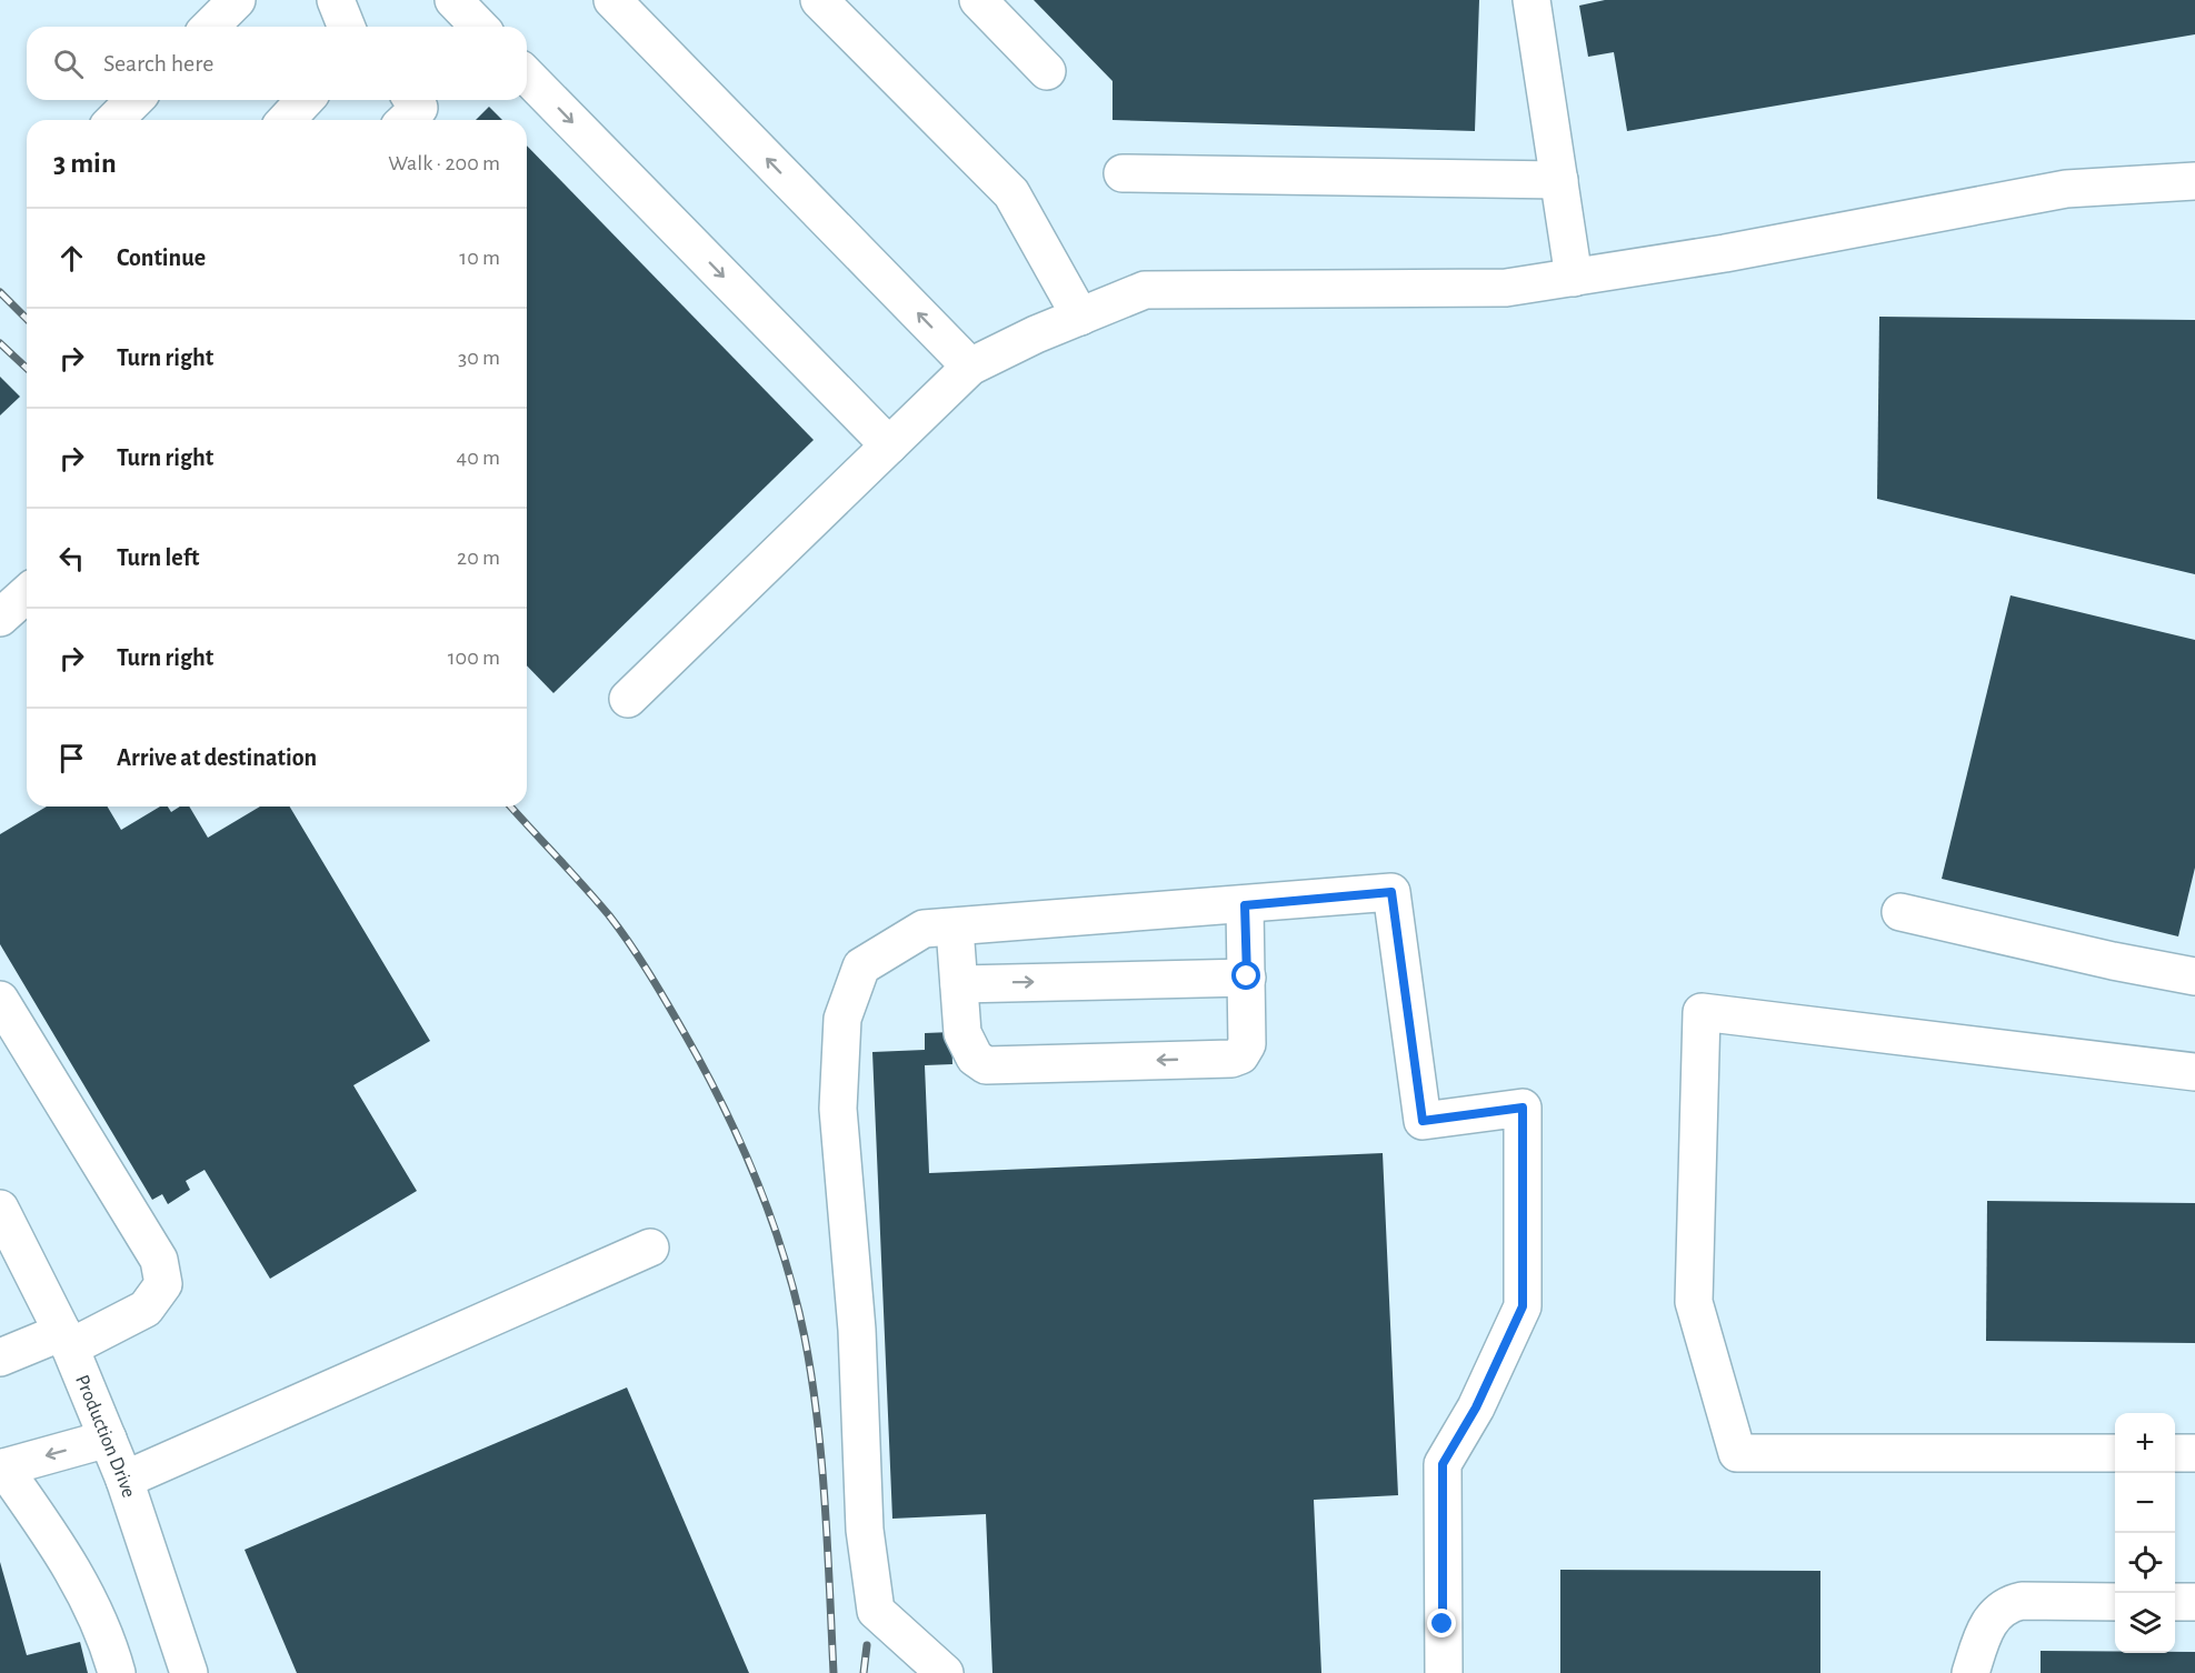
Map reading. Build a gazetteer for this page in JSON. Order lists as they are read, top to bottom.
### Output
{
  "streets": {
    "street": ["Production Drive"]
  },
  "page": {
    "search": "Search here",
    "heading": ["3 min", "Walk · 200 m"],
    "list": [
      ["Continue", "10 m"],
      ["Turn right", "30 m"],
      ["Turn right", "40 m"],
      ["Turn left", "20 m"],
      ["Turn right", "100 m"],
      "Arrive at destination"
    ],
    "map_buttons": ["+", "−"]
  }
}
